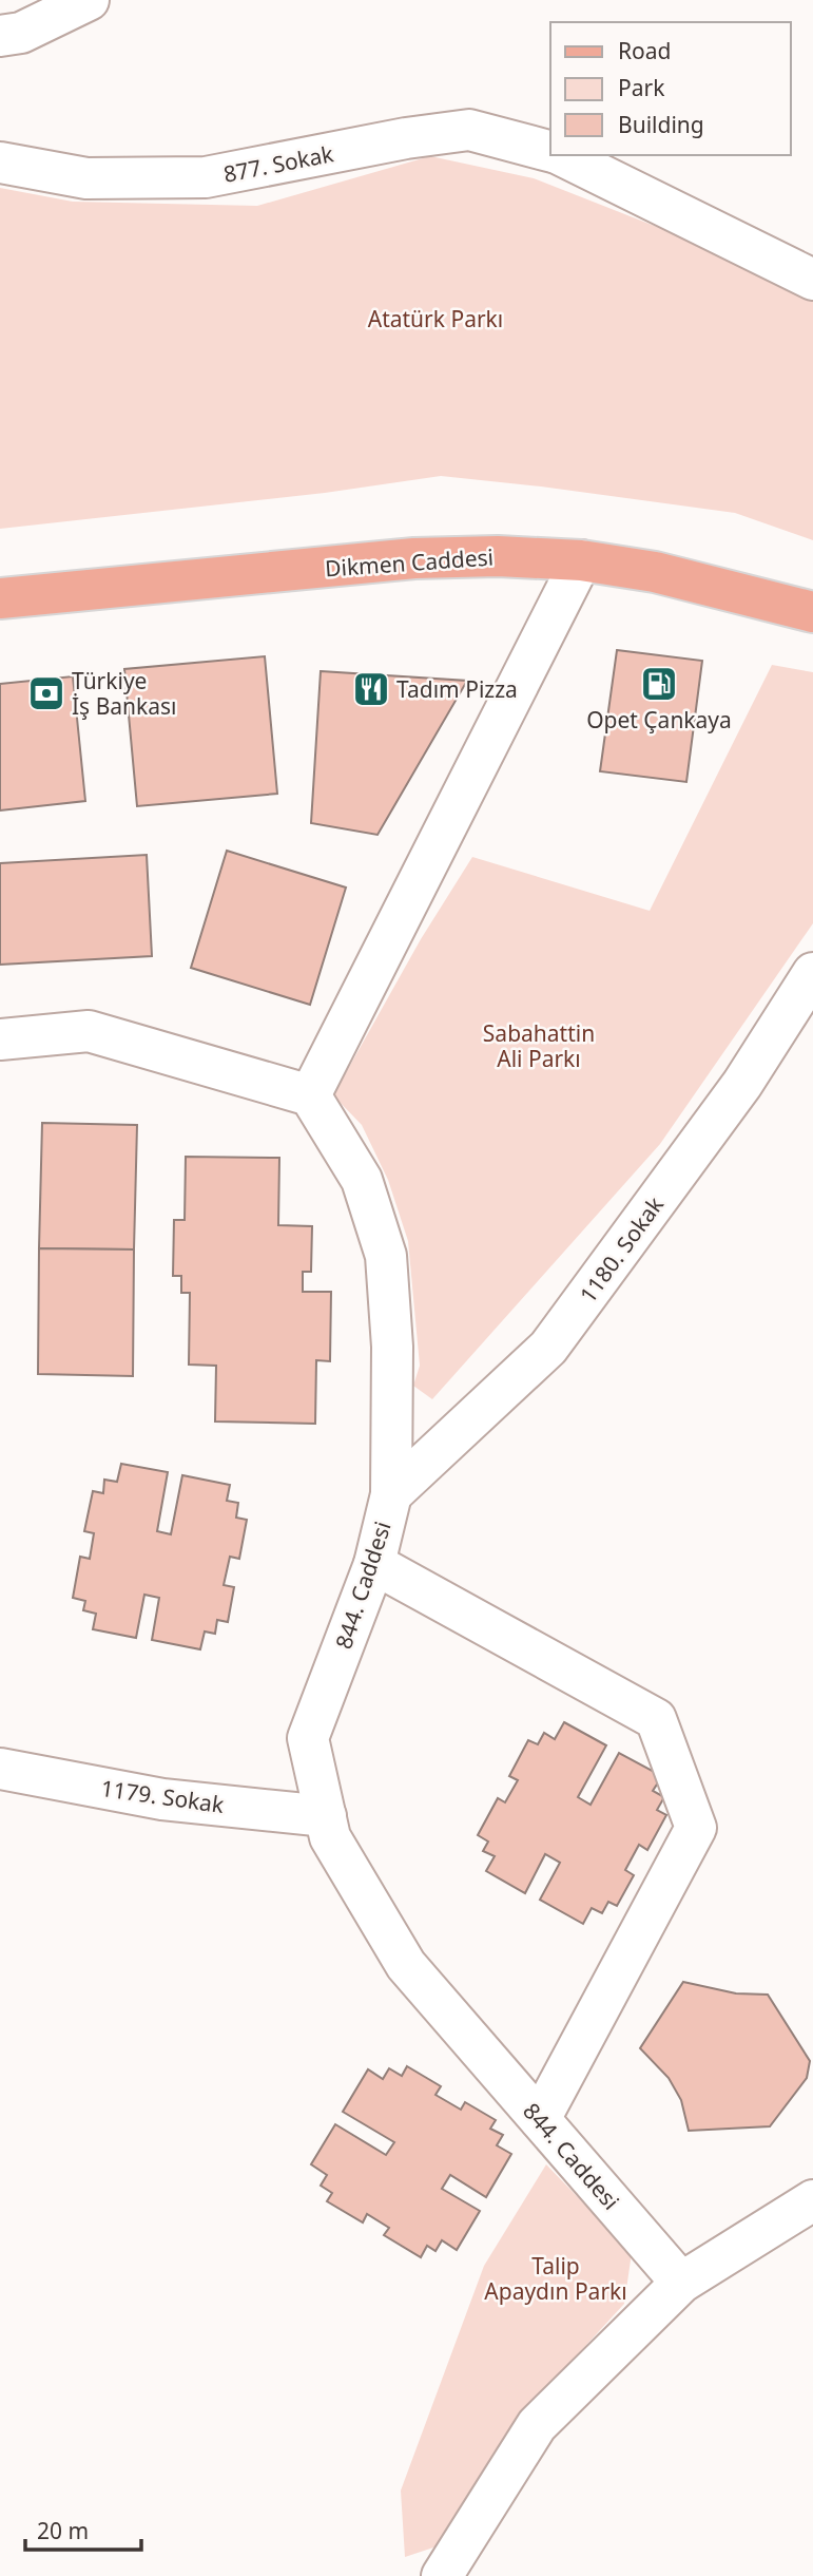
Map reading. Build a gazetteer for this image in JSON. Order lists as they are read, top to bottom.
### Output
{
  "streets": {
    "main road": ["Dikmen Caddesi"],
    "street": [
      "877. Sokak",
      "1180. Sokak",
      "844. Caddesi",
      "1179. Sokak"
    ]
  },
  "crossings": [
    ["1180. Sokak", "844. Caddesi"],
    ["844. Caddesi", "1179. Sokak"]
  ],
  "parks": ["Atatürk Parkı", "Sabahattin Ali Parkı", "Talip Apaydın Parkı"],
  "places": {
    "fuel station": ["Opet Çankaya"],
    "restaurant": ["Tadım Pizza"],
    "bank": ["Türkiye İş Bankası"]
  },
  "legend": ["Road", "Park", "Building"],
  "scale_bar": "20 m"
}
